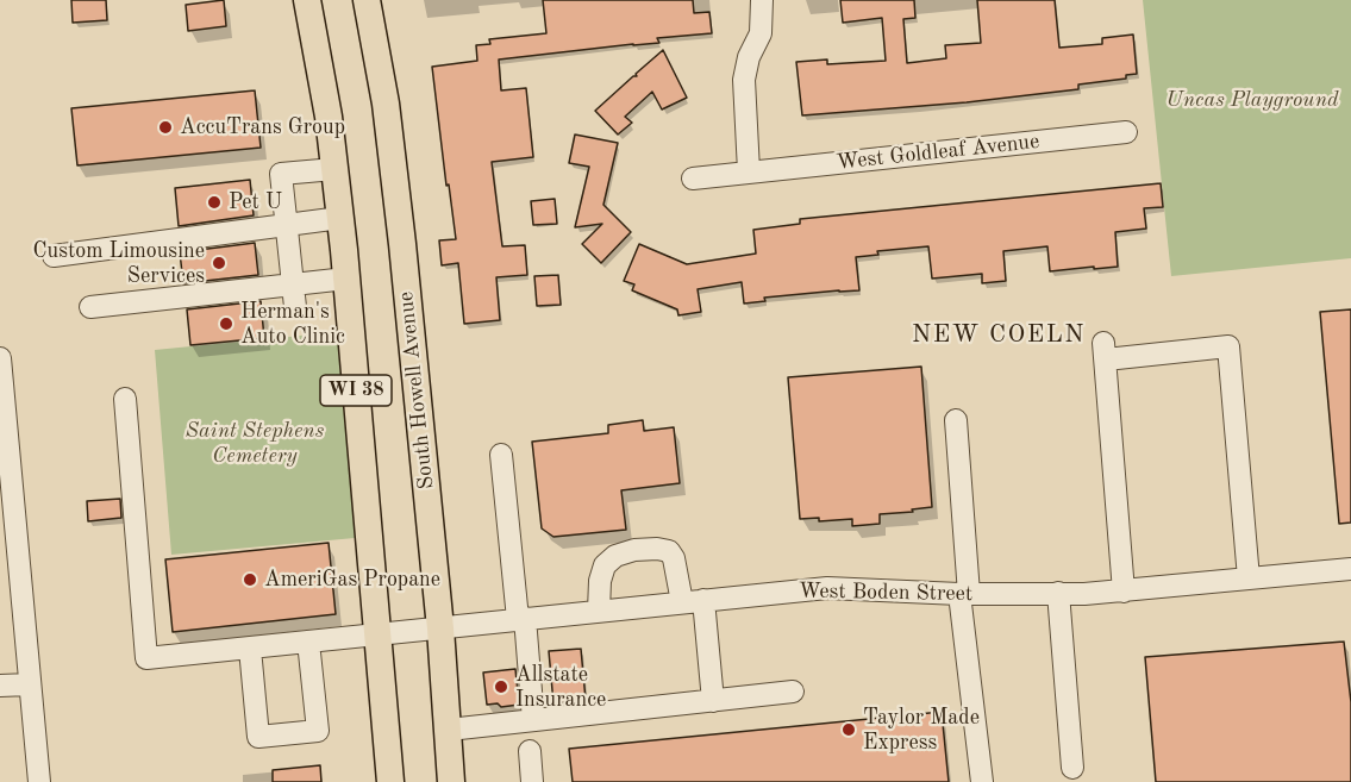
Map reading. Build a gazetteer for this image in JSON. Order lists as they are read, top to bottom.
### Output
{
  "streets": {
    "main road": ["WI 38", "South Howell Avenue"],
    "street": ["West Goldleaf Avenue", "West Boden Street"]
  },
  "crossings": [
    ["WI 38", "West Boden Street"],
    ["South Howell Avenue", "West Boden Street"]
  ],
  "districts": ["NEW COELN"],
  "parks": ["Uncas Playground", "Saint Stephens Cemetery"],
  "places": [
    "AccuTrans Group",
    "Pet U",
    "Custom Limousine Services",
    "Herman's Auto Clinic",
    "AmeriGas Propane",
    "Allstate Insurance",
    "Taylor Made Express"
  ]
}
